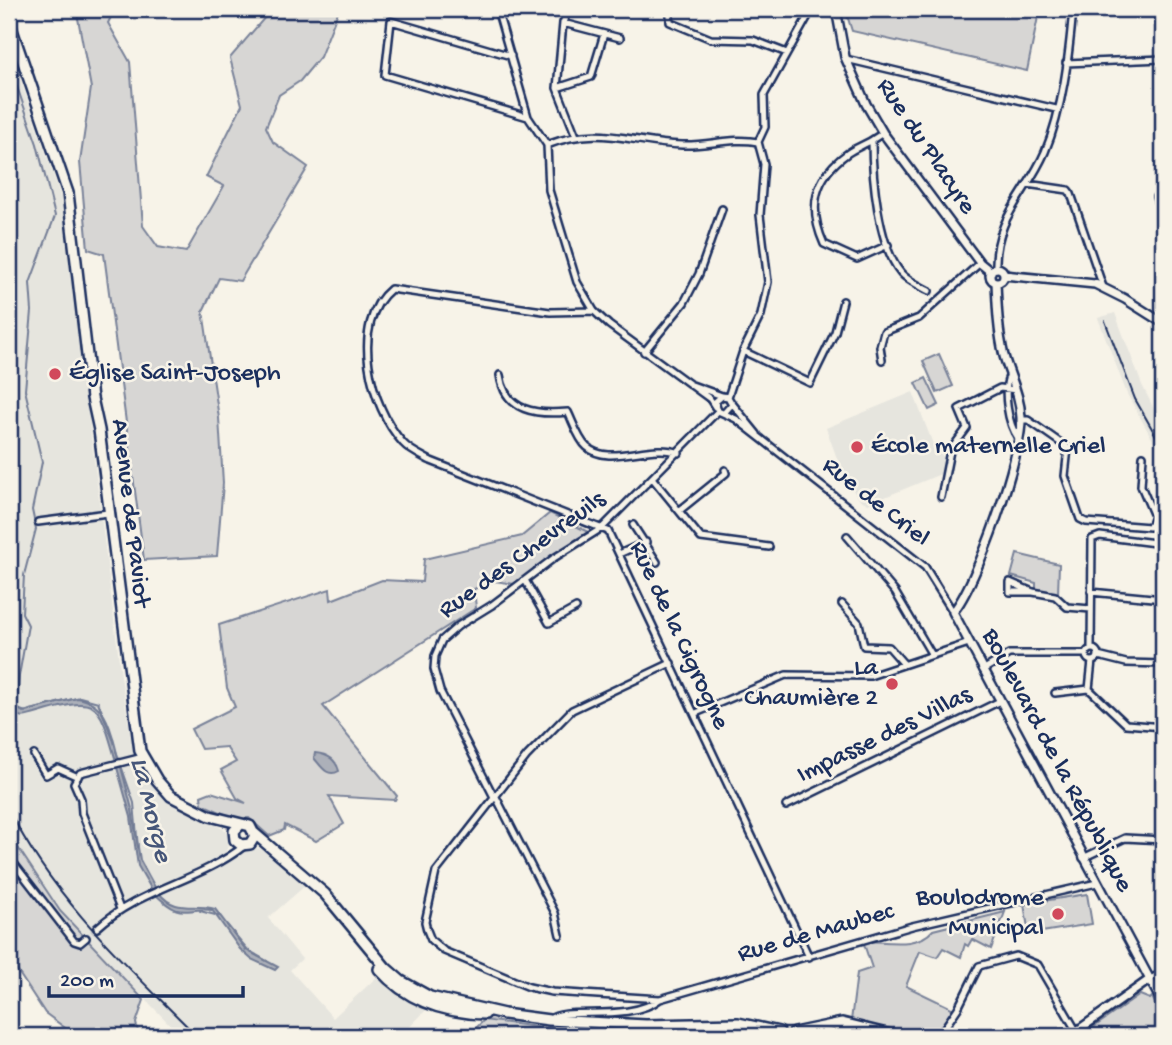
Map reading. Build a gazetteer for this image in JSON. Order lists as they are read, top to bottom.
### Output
{
  "streets": {
    "main road": ["Avenue de Paviot"],
    "street": [
      "Rue du Placyre",
      "Rue de Criel",
      "Rue des Chevreuils",
      "Rue de la Cigrogne",
      "Impasse des Villas",
      "Boulevard de la République",
      "Rue de Maubec"
    ]
  },
  "crossings": [
    ["Rue de Criel", "Rue des Chevreuils"],
    ["Rue de Criel", "Rue de la Cigrogne"],
    ["Rue de Criel", "Boulevard de la République"],
    ["Avenue de Paviot", "Rue de Maubec"],
    ["Rue des Chevreuils", "Rue de la Cigrogne"],
    ["Rue de la Cigrogne", "Rue de Maubec"],
    ["Impasse des Villas", "Boulevard de la République"],
    ["Boulevard de la République", "Rue de Maubec"]
  ],
  "water": ["La Morge"],
  "places": [
    "Église Saint-Joseph",
    "École maternelle Criel",
    "La Chaumière 2",
    "Boulodrome Municipal"
  ],
  "scale_bar": "200 m"
}
